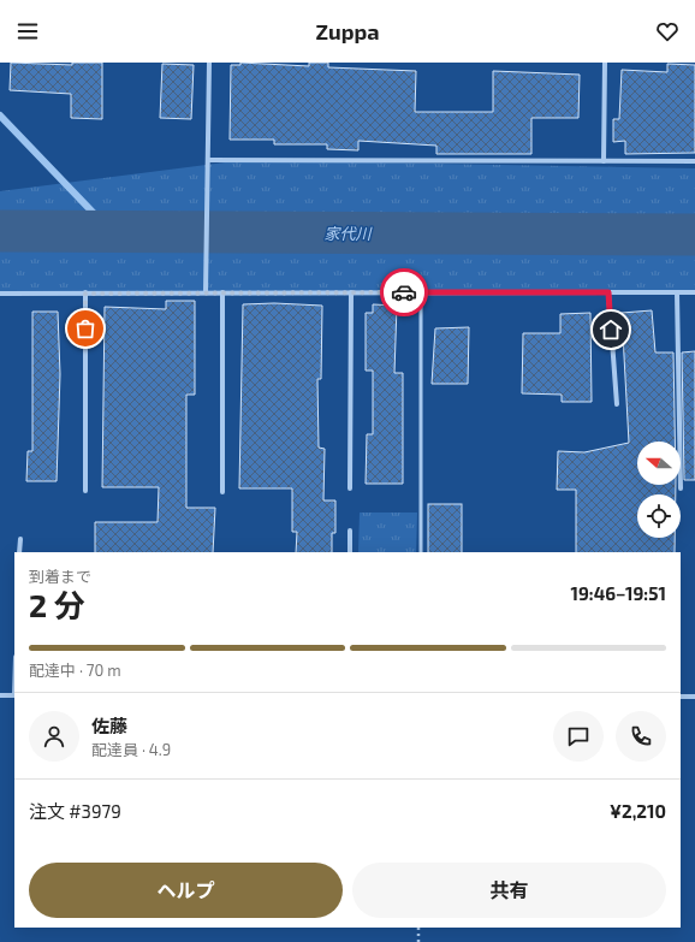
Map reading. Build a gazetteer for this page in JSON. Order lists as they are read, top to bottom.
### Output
{
  "water": ["家代川"],
  "north": "left",
  "page": {
    "header": "Zuppa",
    "heading": ["2 分", "到着まで", "19:46–19:51"],
    "panel": [
      "佐藤",
      "配達員 · 4.9",
      "注文 #3979",
      "¥2,210"
    ],
    "bar": "配達中 · 70 m",
    "buttons": ["ヘルプ", "共有"]
  }
}
